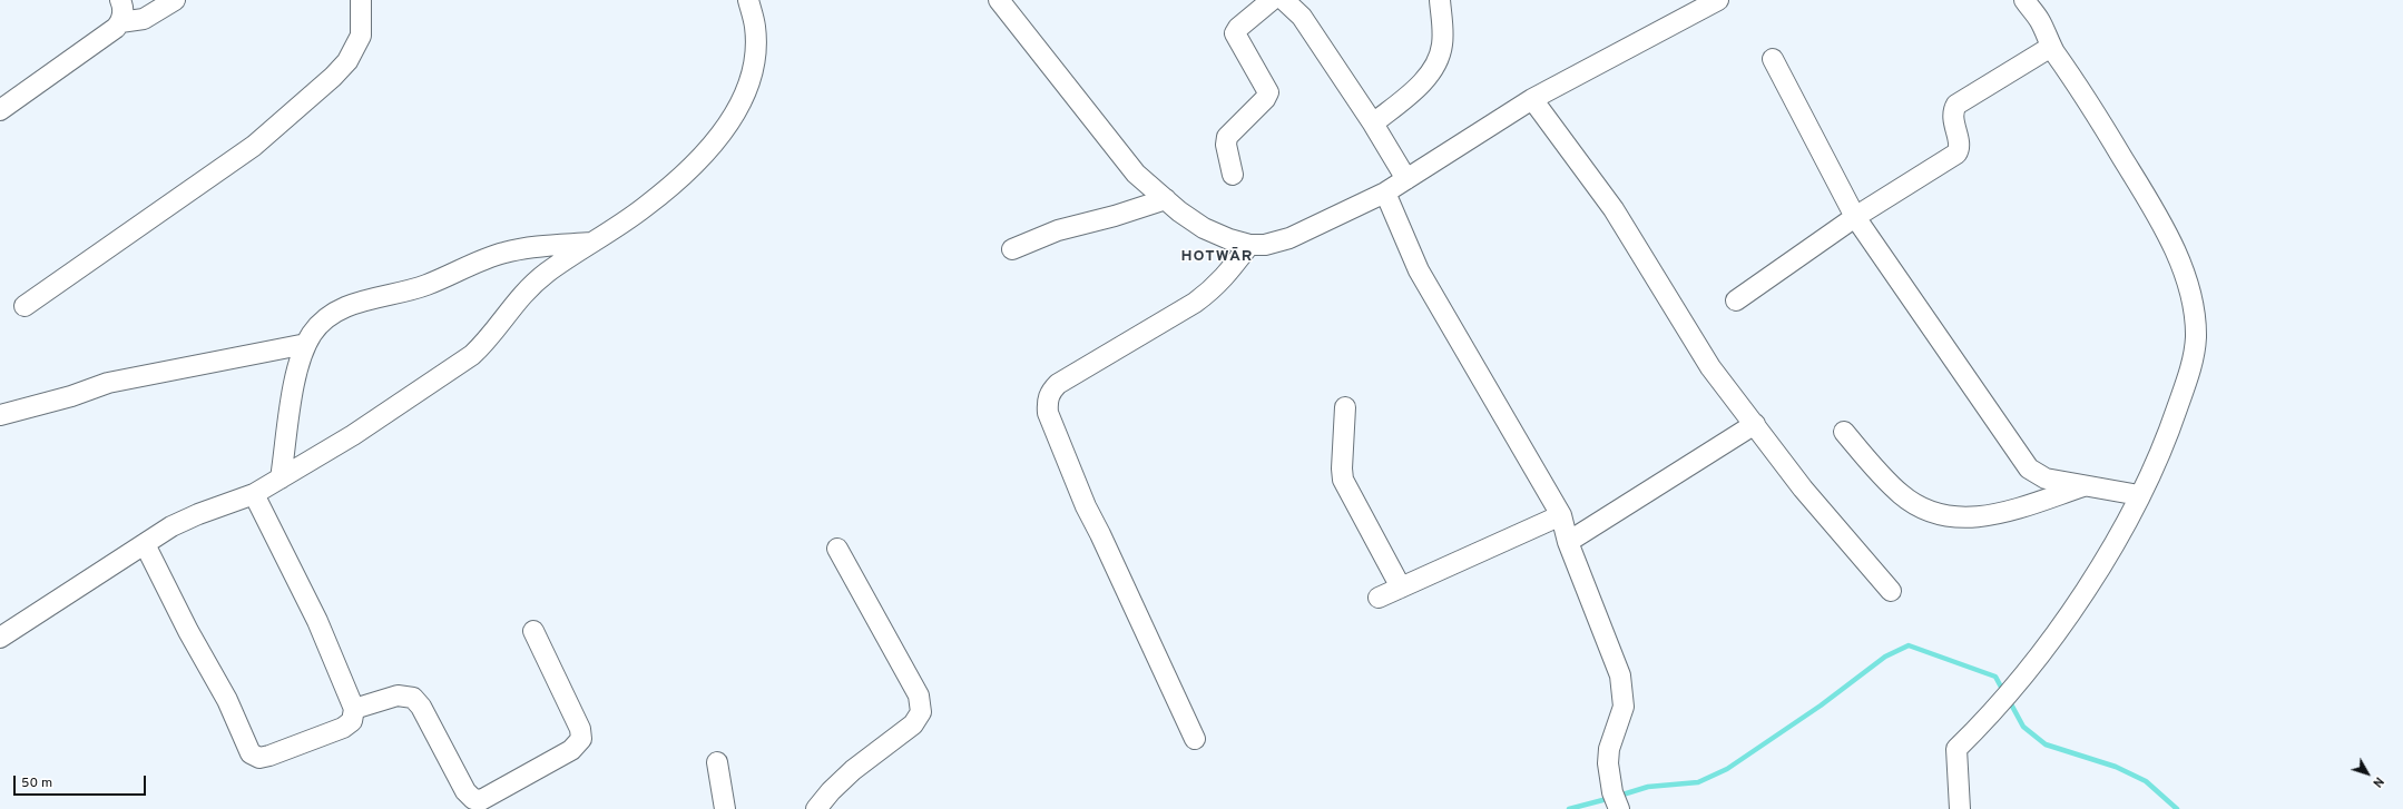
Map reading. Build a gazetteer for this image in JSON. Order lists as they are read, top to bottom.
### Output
{
  "districts": ["HOTWĀR"],
  "scale_bar": "50 m",
  "north": "bottom right"
}
